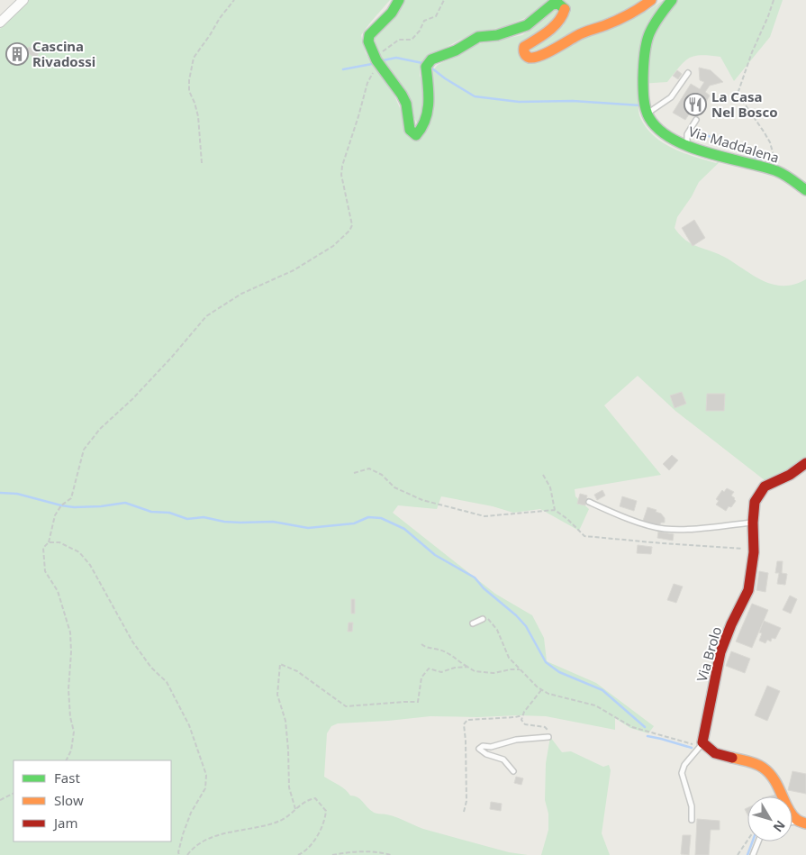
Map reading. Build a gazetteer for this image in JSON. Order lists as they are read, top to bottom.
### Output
{
  "streets": {
    "street": ["Via Maddalena", "Via Brolo"]
  },
  "places": {
    "building": ["Cascina Rivadossi"],
    "restaurant": ["La Casa Nel Bosco"]
  },
  "legend": ["Fast", "Slow", "Jam"],
  "north": "bottom right"
}
